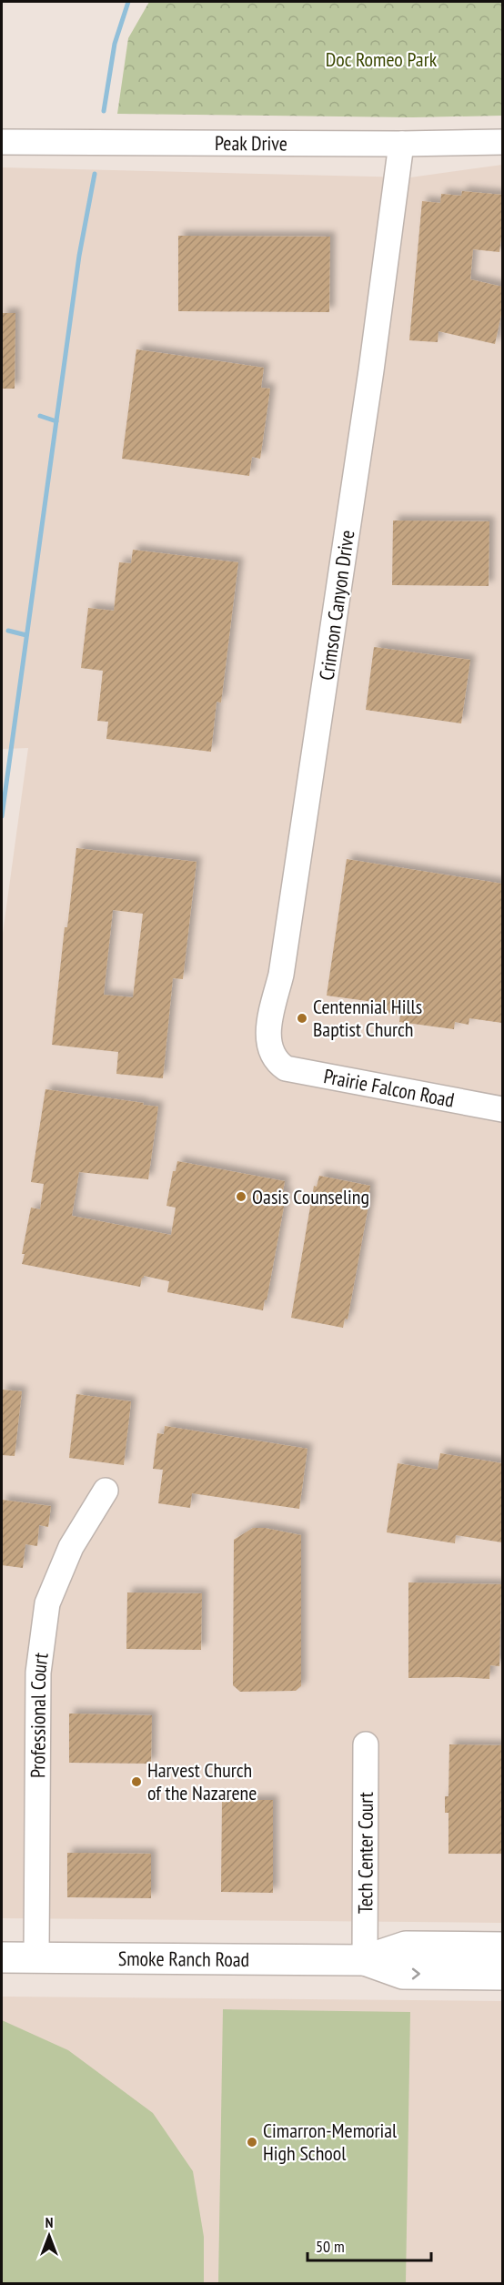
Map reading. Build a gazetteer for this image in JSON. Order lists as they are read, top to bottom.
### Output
{
  "streets": {
    "main road": ["Smoke Ranch Road"],
    "street": [
      "Peak Drive",
      "Crimson Canyon Drive",
      "Prairie Falcon Road",
      "Professional Court",
      "Tech Center Court"
    ]
  },
  "crossings": [
    ["Peak Drive", "Crimson Canyon Drive"],
    ["Crimson Canyon Drive", "Prairie Falcon Road"],
    ["Professional Court", "Smoke Ranch Road"],
    ["Tech Center Court", "Smoke Ranch Road"]
  ],
  "parks": ["Doc Romeo Park"],
  "places": [
    "Centennial Hills Baptist Church",
    "Oasis Counseling",
    "Harvest Church of the Nazarene",
    "Cimarron-Memorial High School"
  ],
  "scale_bar": "50 m",
  "north": "top"
}
